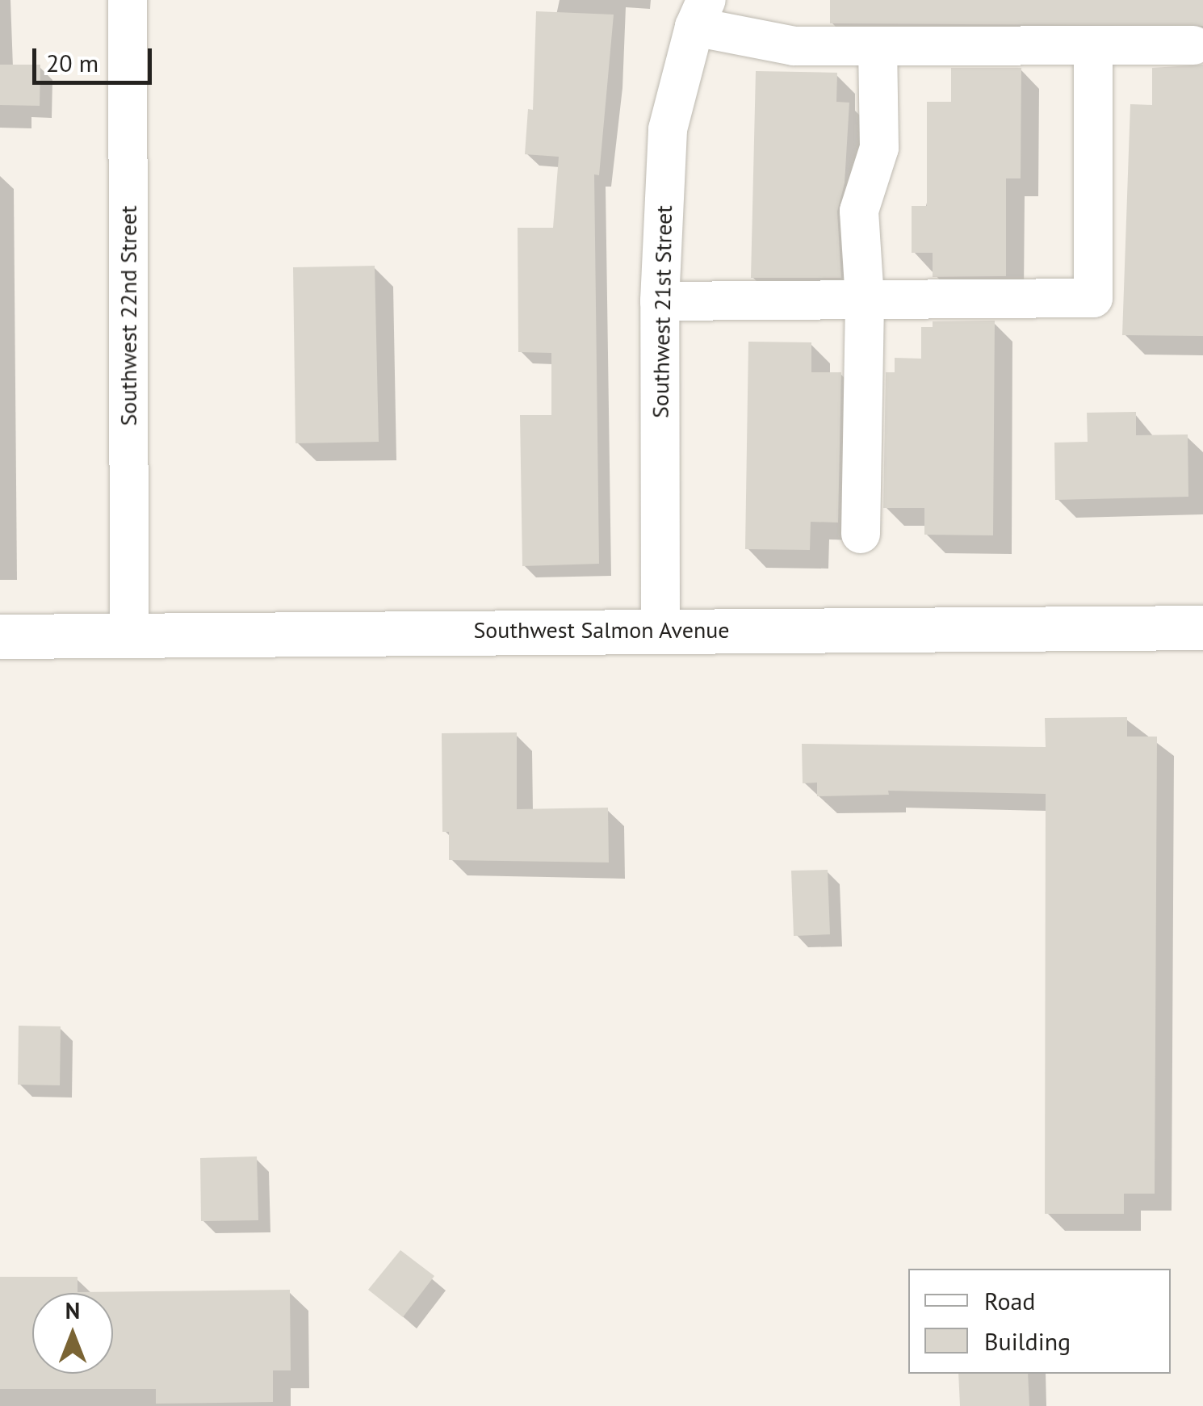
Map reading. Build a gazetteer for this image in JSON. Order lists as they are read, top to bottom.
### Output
{
  "streets": {
    "main road": ["Southwest Salmon Avenue"],
    "street": ["Southwest 21st Street", "Southwest 22nd Street"]
  },
  "crossings": [
    ["Southwest 21st Street", "Southwest Salmon Avenue"],
    ["Southwest 22nd Street", "Southwest Salmon Avenue"]
  ],
  "legend": ["Road", "Building"],
  "scale_bar": "20 m",
  "north": "top"
}
